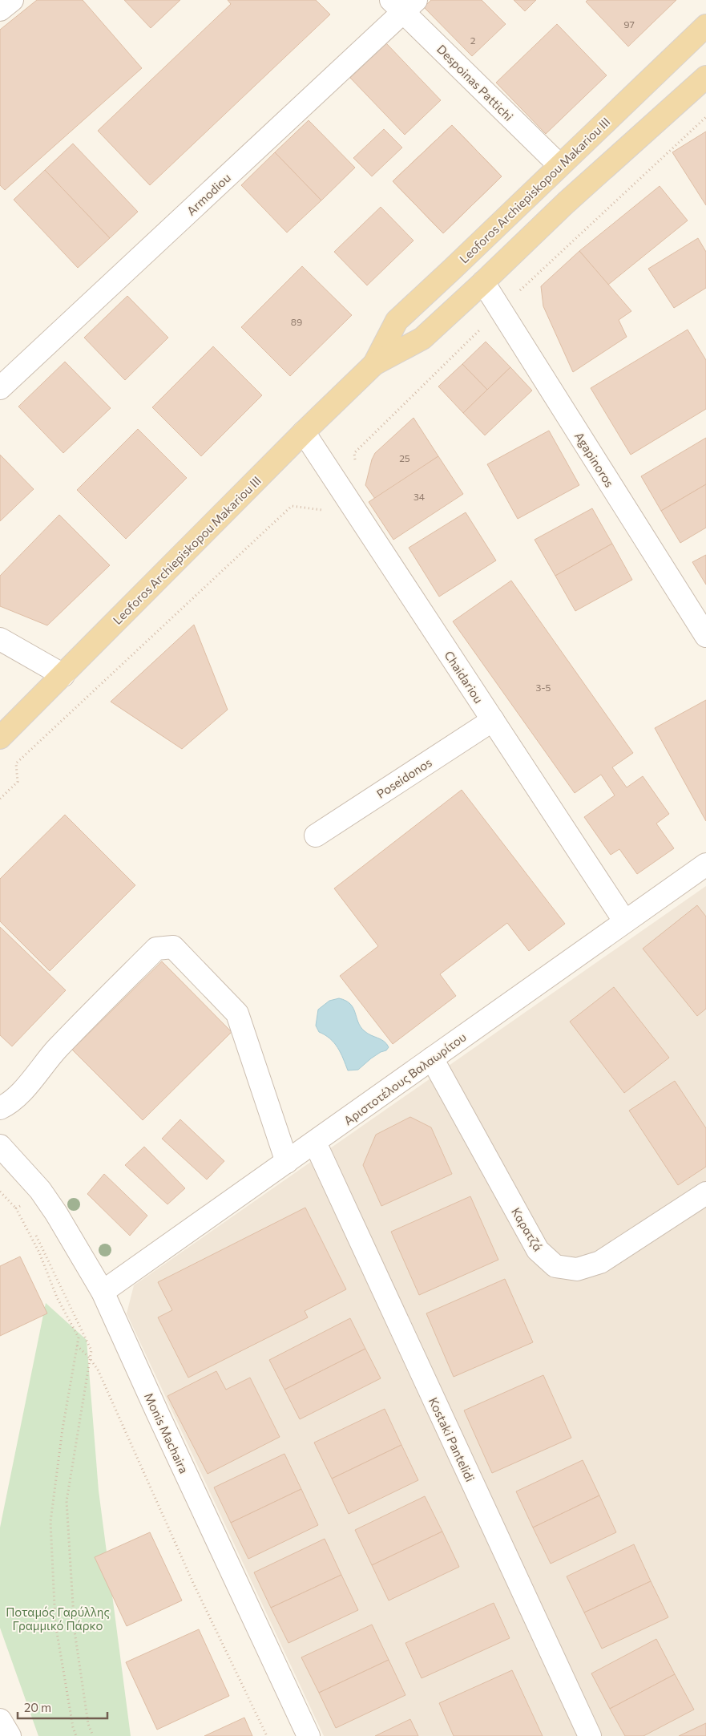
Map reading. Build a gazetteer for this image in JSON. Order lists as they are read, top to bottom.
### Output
{
  "streets": {
    "main road": ["Leoforos Archiepiskopou Makariou III"],
    "street": [
      "Despoinas Pattichi",
      "Armodiou",
      "Agapinoros",
      "Chaidariou",
      "Poseidonos",
      "Αριστοτέλους Βαλαωρίτου",
      "Καρατζά",
      "Monis Machaira",
      "Kostaki Pantelidi"
    ]
  },
  "crossings": [
    ["Despoinas Pattichi", "Leoforos Archiepiskopou Makariou III"],
    ["Despoinas Pattichi", "Armodiou"],
    ["Leoforos Archiepiskopou Makariou III", "Agapinoros"],
    ["Leoforos Archiepiskopou Makariou III", "Chaidariou"],
    ["Chaidariou", "Poseidonos"],
    ["Chaidariou", "Αριστοτέλους Βαλαωρίτου"],
    ["Αριστοτέλους Βαλαωρίτου", "Καρατζά"],
    ["Αριστοτέλους Βαλαωρίτου", "Monis Machaira"],
    ["Αριστοτέλους Βαλαωρίτου", "Kostaki Pantelidi"]
  ],
  "parks": ["Ποταμός Γαρύλλης Γραμμικό Πάρκο"],
  "house_numbers": [
    "97",
    "2",
    "89",
    "25",
    "34",
    "3-5"
  ],
  "scale_bar": "20 m"
}
